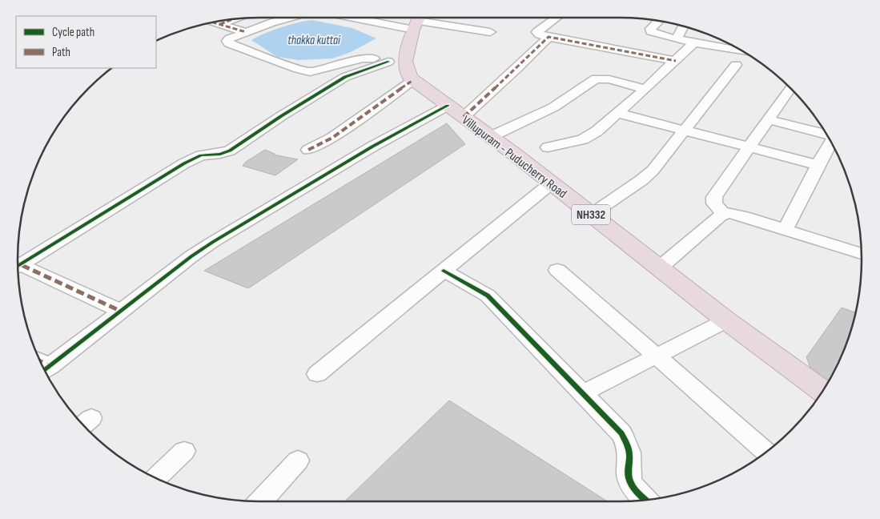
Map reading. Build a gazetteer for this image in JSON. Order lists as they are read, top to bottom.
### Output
{
  "streets": {
    "highway": ["Villupuram - Puducherry Road", "NH332"]
  },
  "water": ["thakka kuttai"],
  "legend": ["Cycle path", "Path"]
}
